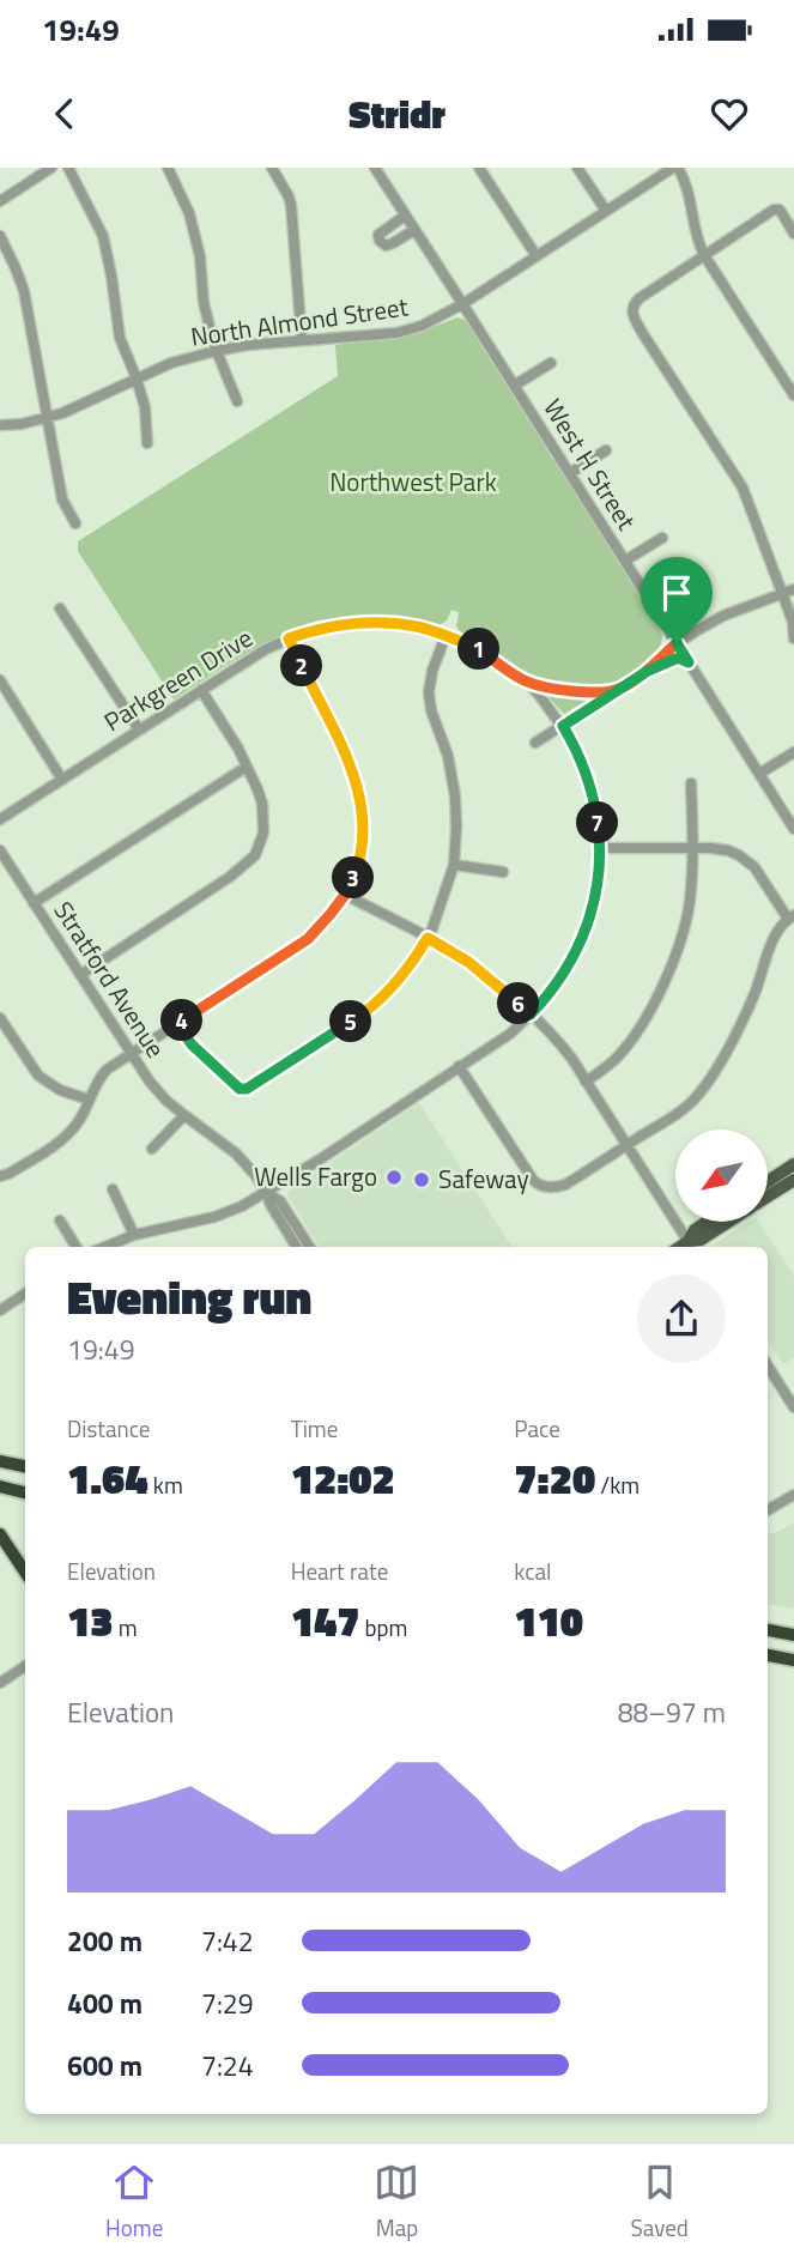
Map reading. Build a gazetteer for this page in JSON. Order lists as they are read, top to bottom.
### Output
{
  "streets": {
    "street": [
      "North Almond Street",
      "West H Street",
      "Parkgreen Drive",
      "Stratford Avenue"
    ]
  },
  "crossings": [
    ["North Almond Street", "West H Street"],
    ["Parkgreen Drive", "Stratford Avenue"]
  ],
  "parks": ["Northwest Park"],
  "places": ["Wells Fargo", "Safeway"],
  "north": "bottom left",
  "page": {
    "status": "19:49",
    "header": "Stridr",
    "pins": [
      "1",
      "2",
      "7",
      "3",
      "6",
      "4",
      "5"
    ],
    "heading": ["Evening run", "19:49"],
    "stats": [
      ["Distance", "1.64 km"],
      ["Time", "12:02"],
      ["Pace", "7:20 /km"],
      ["Elevation", "13 m"],
      ["Heart rate", "147 bpm"],
      ["kcal", "110"]
    ],
    "chart": ["Elevation", "88–97 m"],
    "list": [
      {
        "name": "200 m",
        "note": "7:42"
      },
      {
        "name": "400 m",
        "note": "7:29"
      },
      {
        "name": "600 m",
        "note": "7:24"
      }
    ],
    "tabs": ["Home", "Map", "Saved"]
  }
}
